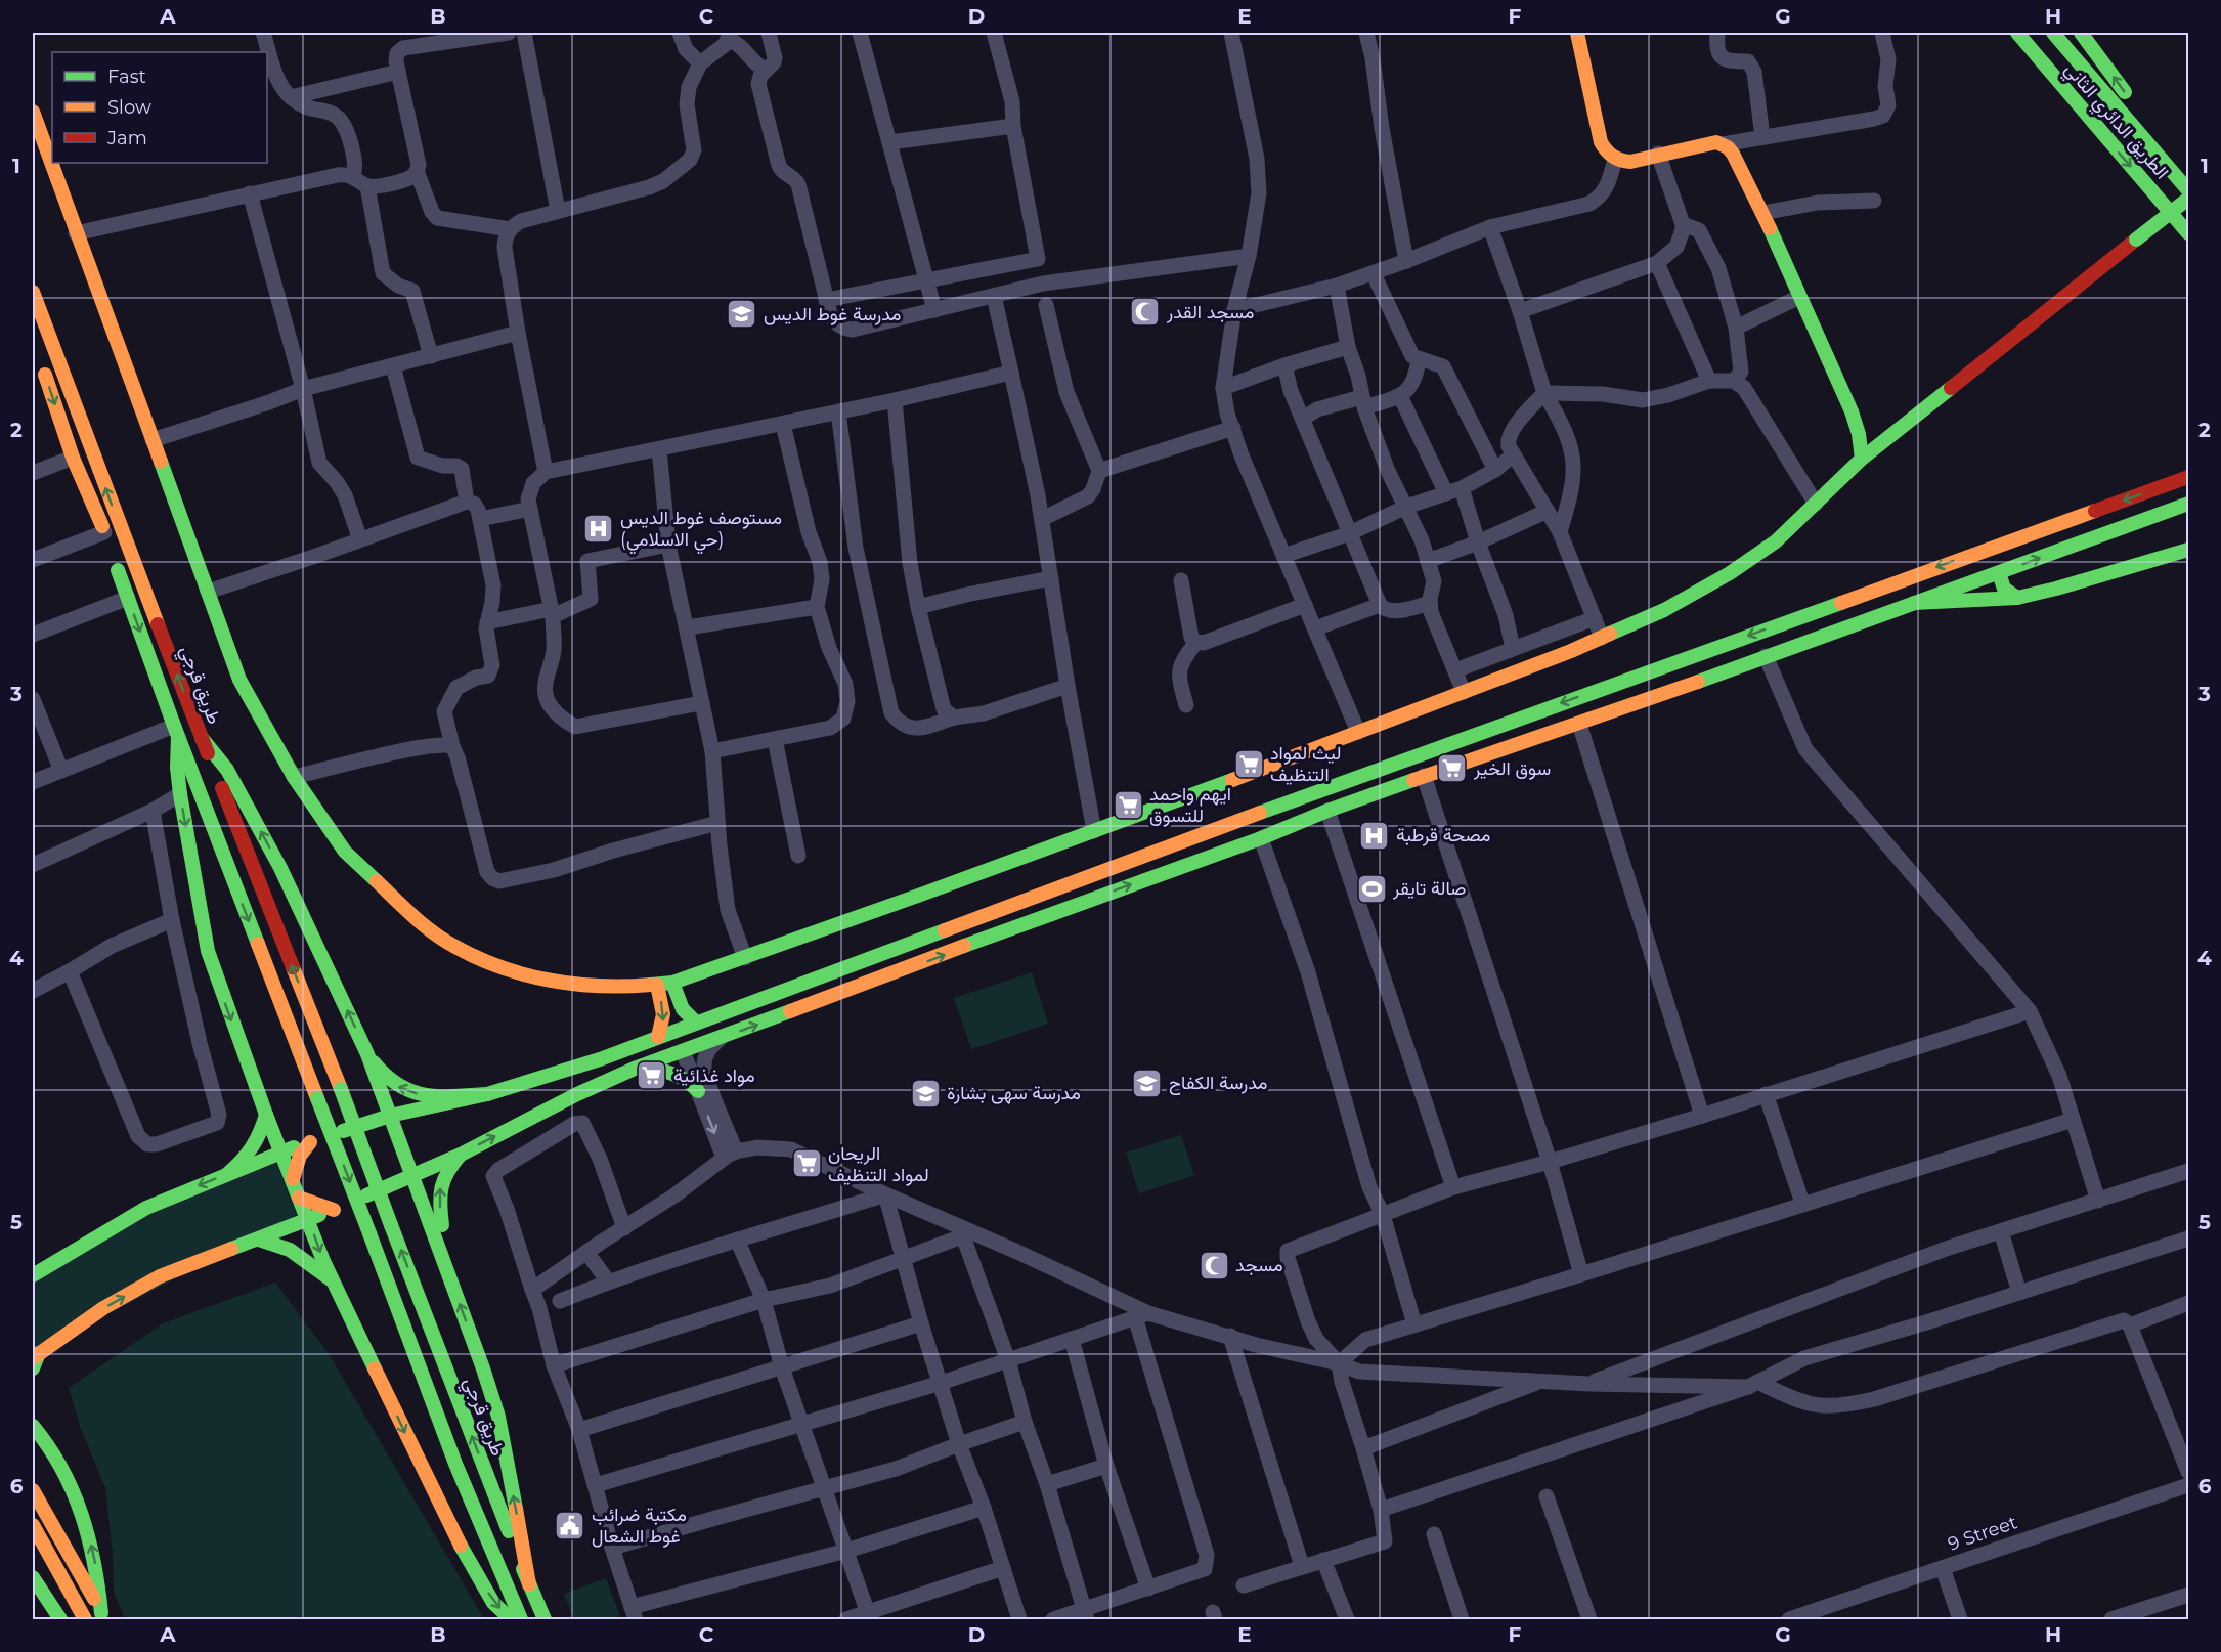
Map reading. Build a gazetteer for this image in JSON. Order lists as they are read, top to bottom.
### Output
{
  "streets": {
    "main road": ["الطريق الدائري الثاني", "طريق قرجي"],
    "street": ["9 Street"]
  },
  "places": {
    "mosque": ["مسجد القدر", "مسجد"],
    "school or university": ["مدرسة غوط الديس", "مدرسة الكفاح", "مدرسة سهى بشارة"],
    "hospital": ["مستوصف غوط الديس (حي الاسلامي)", "مصحة قرطبة"],
    "supermarket": [
      "ليث لمواد التنظيف",
      "سوق الخير",
      "ايهم واحمد للتسوق",
      "مواد غذائية",
      "الريحان لمواد التنظيف"
    ],
    "sports": ["صالة تايقر"],
    "public building": ["مكتبة ضرائب غوط الشعال"]
  },
  "legend": ["Fast", "Slow", "Jam"],
  "grid": {
    "columns": [
      "A",
      "B",
      "C",
      "D",
      "E",
      "F",
      "G",
      "H"
    ],
    "rows": [
      "1",
      "2",
      "3",
      "4",
      "5",
      "6"
    ]
  }
}
